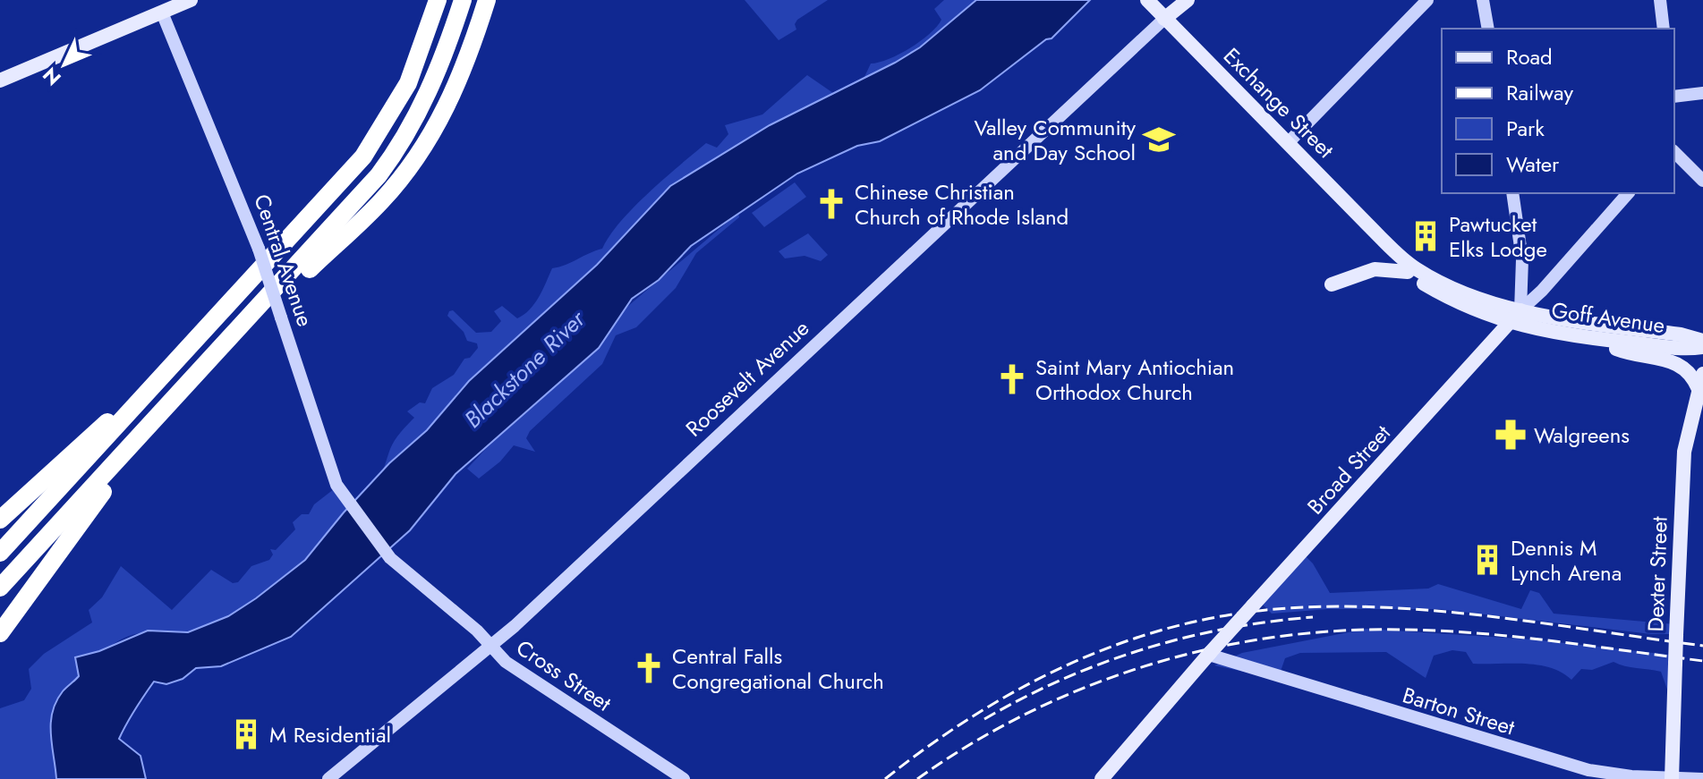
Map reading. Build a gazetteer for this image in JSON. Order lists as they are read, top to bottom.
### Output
{
  "streets": {
    "main road": [
      "Exchange Street",
      "Central Avenue",
      "Goff Avenue",
      "Roosevelt Avenue",
      "Broad Street",
      "Dexter Street",
      "Cross Street",
      "Barton Street"
    ]
  },
  "crossings": [
    ["Exchange Street", "Goff Avenue"],
    ["Exchange Street", "Roosevelt Avenue"],
    ["Exchange Street", "Broad Street"],
    ["Central Avenue", "Cross Street"],
    ["Goff Avenue", "Broad Street"],
    ["Roosevelt Avenue", "Cross Street"],
    ["Broad Street", "Barton Street"],
    ["Dexter Street", "Barton Street"]
  ],
  "water": ["Blackstone River"],
  "places": {
    "school or university": ["Valley Community and Day School"],
    "church": ["Chinese Christian Church of Rhode Island", "Saint Mary Antiochian Orthodox Church", "Central Falls Congregational Church"],
    "building": ["Pawtucket Elks Lodge", "Dennis M Lynch Arena", "M Residential"],
    "pharmacy": ["Walgreens"]
  },
  "legend": [
    "Road",
    "Railway",
    "Park",
    "Water"
  ],
  "north": "bottom left"
}
